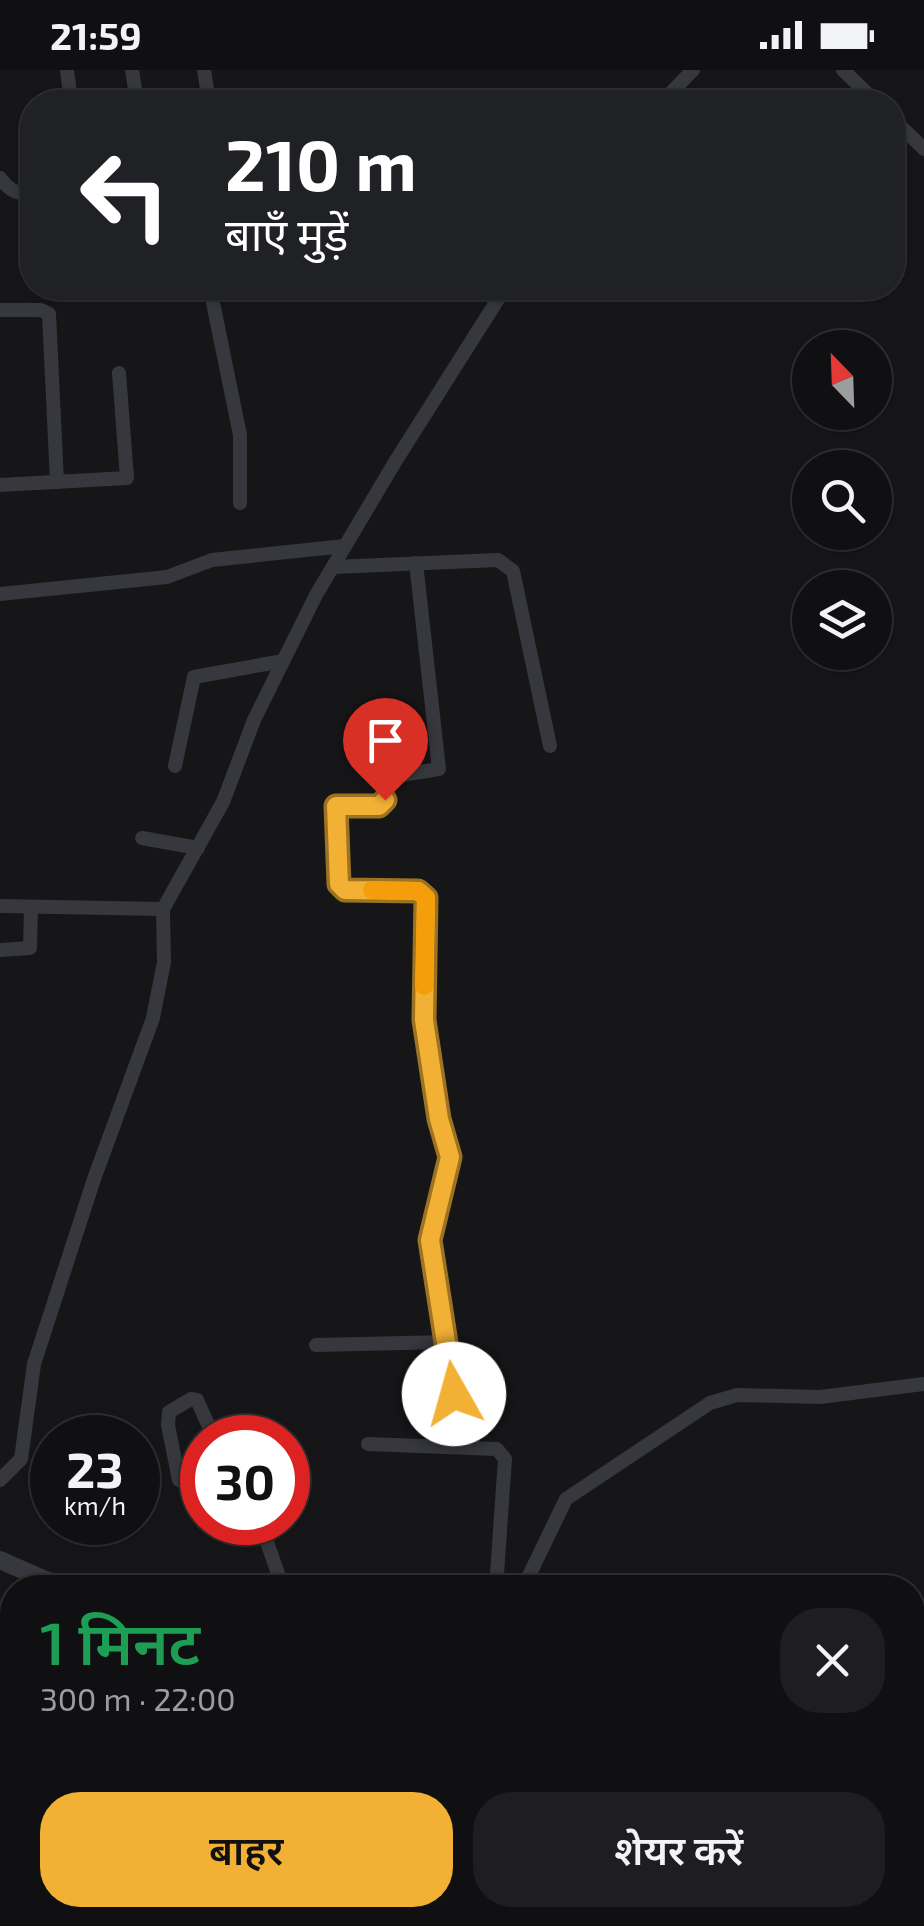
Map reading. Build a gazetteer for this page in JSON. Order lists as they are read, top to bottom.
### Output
{
  "north": "top left",
  "page": {
    "status": "21:59",
    "turn": ["210 m", "बाएँ मुड़ें"],
    "speed": "23 km/h",
    "limit": "30",
    "heading": ["1 मिनट", "300 m · 22:00"],
    "buttons": ["बाहर", "शेयर करें"]
  }
}
